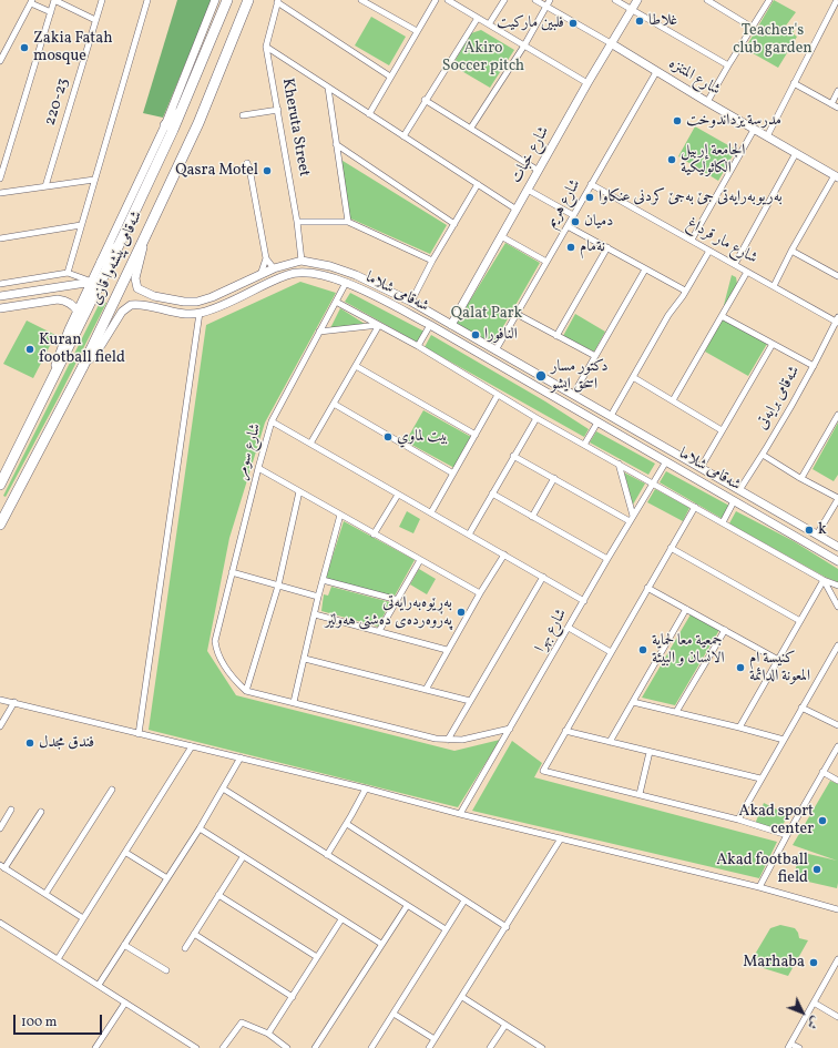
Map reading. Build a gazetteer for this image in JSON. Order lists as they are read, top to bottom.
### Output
{
  "streets": {
    "highway": ["شەقامی پێشەوا قازی"],
    "main road": ["شارع المتنزه", "شارع خبات", "شەقامی شلاما"],
    "street": [
      "220-23",
      "Kheruta Street",
      "شارع هريم",
      "شارع مار قرداغ",
      "شەقامی برایەتی",
      "شارع سومر",
      "شارع بهرا"
    ]
  },
  "crossings": [
    ["شارع المتنزه", "شارع خبات"],
    ["شارع المتنزه", "شارع هريم"],
    ["Kheruta Street", "شەقامی شلاما"],
    ["شارع خبات", "شەقامی شلاما"],
    ["شارع هريم", "شارع مار قرداغ"],
    ["شارع هريم", "شەقامی شلاما"],
    ["شارع مار قرداغ", "شەقامی برایەتی"],
    ["شەقامی شلاما", "شەقامی برایەتی"],
    ["شەقامی شلاما", "شارع سومر"],
    ["شەقامی شلاما", "شارع بهرا"]
  ],
  "parks": ["Teacher's club garden", "Akiro Soccer pitch", "Qalat Park"],
  "places": [
    "غلاطا",
    "فلبين ماركيت",
    "Zakia Fatah mosque",
    "مدرسة يزداندوخت",
    "الجامعة إربيل الكاثوليكية",
    "Qasra Motel",
    "بەریوبەرایەتی جێ بەجێ کردنی عنکاوا",
    "دميان",
    "نةمام",
    "النافورا",
    "Kuran football field",
    "دكتور مسار اسحق ايشو",
    "بيت لماوي",
    "k",
    "بەڕێوەبەرایەتی پەروەردەی دەشتی هەولێر",
    "جمعية معا لحماية الانسان و البيئة",
    "كنيسة ام المعونة الدائمة",
    "فندق مجدل",
    "Akad sport center",
    "Akad football field",
    "Marhaba"
  ],
  "scale_bar": "100 m",
  "north": "bottom right"
}
